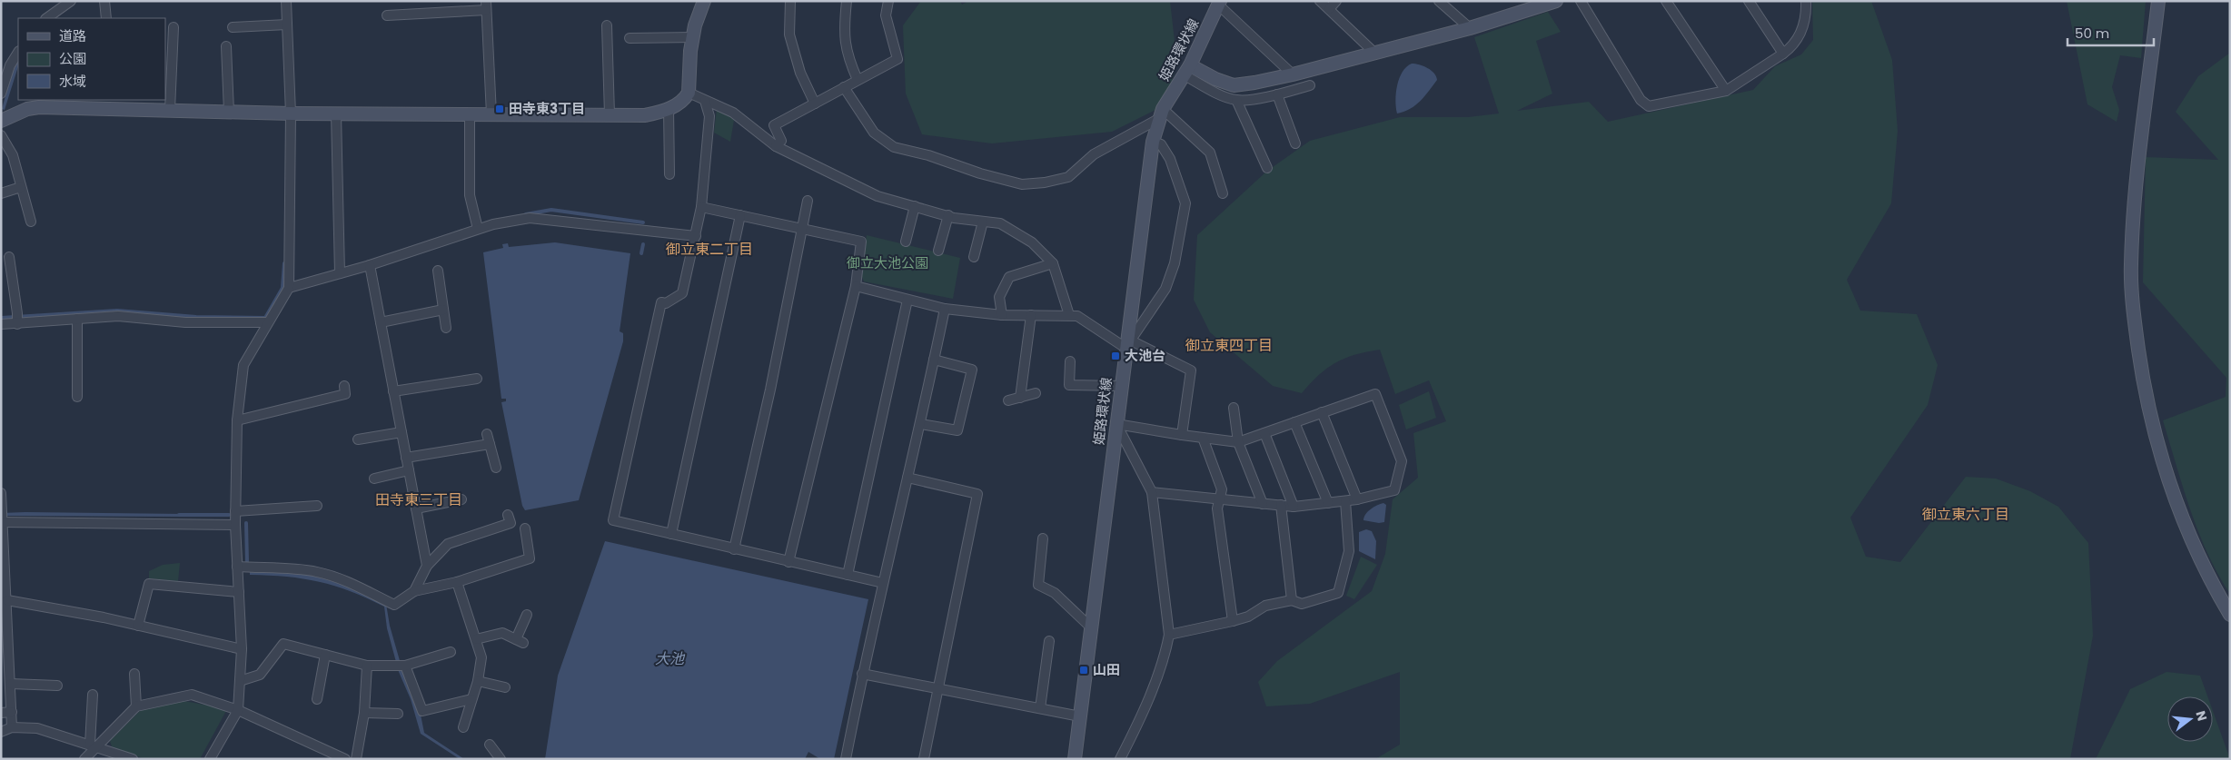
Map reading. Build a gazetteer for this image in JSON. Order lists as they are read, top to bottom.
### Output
{
  "streets": {
    "street": ["姫路環状線"]
  },
  "districts": [
    "御立東二丁目",
    "御立東四丁目",
    "田寺東三丁目",
    "御立東六丁目"
  ],
  "water": ["大池"],
  "parks": ["御立大池公園"],
  "places": {
    "transit": ["田寺東3丁目", "大池台", "山田"]
  },
  "legend": ["道路", "公園", "水域"],
  "scale_bar": "50 m",
  "north": "right"
}
